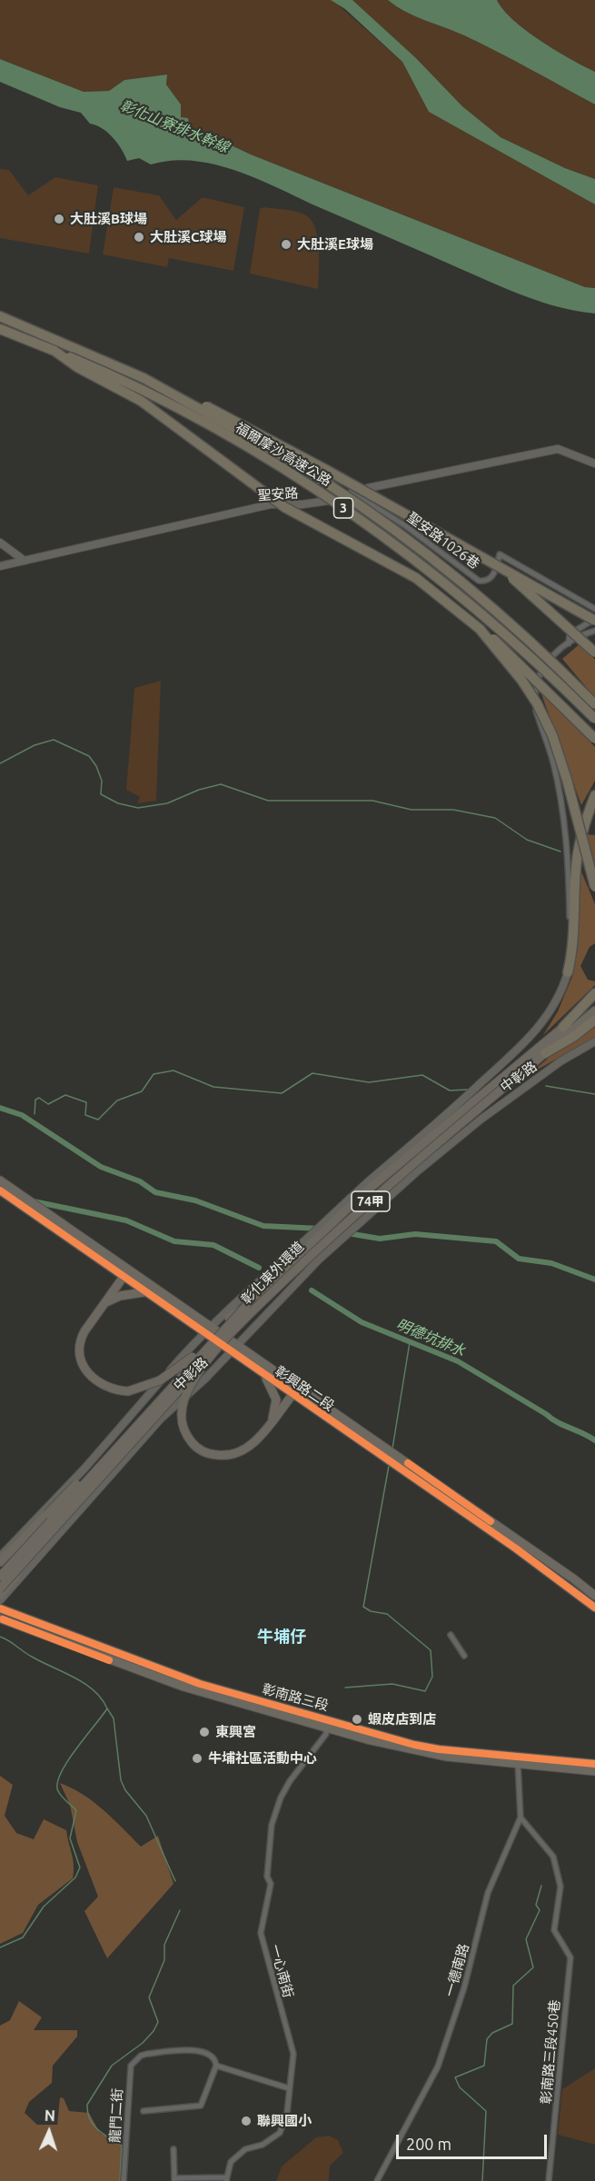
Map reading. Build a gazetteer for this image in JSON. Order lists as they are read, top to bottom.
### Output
{
  "streets": {
    "highway": ["福爾摩沙高速公路", "3"],
    "main road": [
      "74甲",
      "彰化東外環道",
      "彰興路二段",
      "彰南路三段"
    ],
    "street": [
      "聖安路",
      "聖安路1026巷",
      "中彰路",
      "一德南路",
      "一心南街",
      "彰南路三段450巷",
      "龍門二街"
    ]
  },
  "crossings": [
    ["聖安路", "聖安路1026巷"],
    ["中彰路", "彰興路二段"],
    ["彰南路三段", "一德南路"],
    ["彰南路三段", "一心南街"],
    ["一德南路", "彰南路三段450巷"]
  ],
  "districts": ["牛埔仔"],
  "water": ["彰化山寮排水幹線", "明德坑排水"],
  "places": [
    "大肚溪B球場",
    "大肚溪C球場",
    "大肚溪E球場",
    "蝦皮店到店",
    "東興宮",
    "牛埔社區活動中心",
    "聯興國小"
  ],
  "scale_bar": "200 m",
  "north": "top"
}
